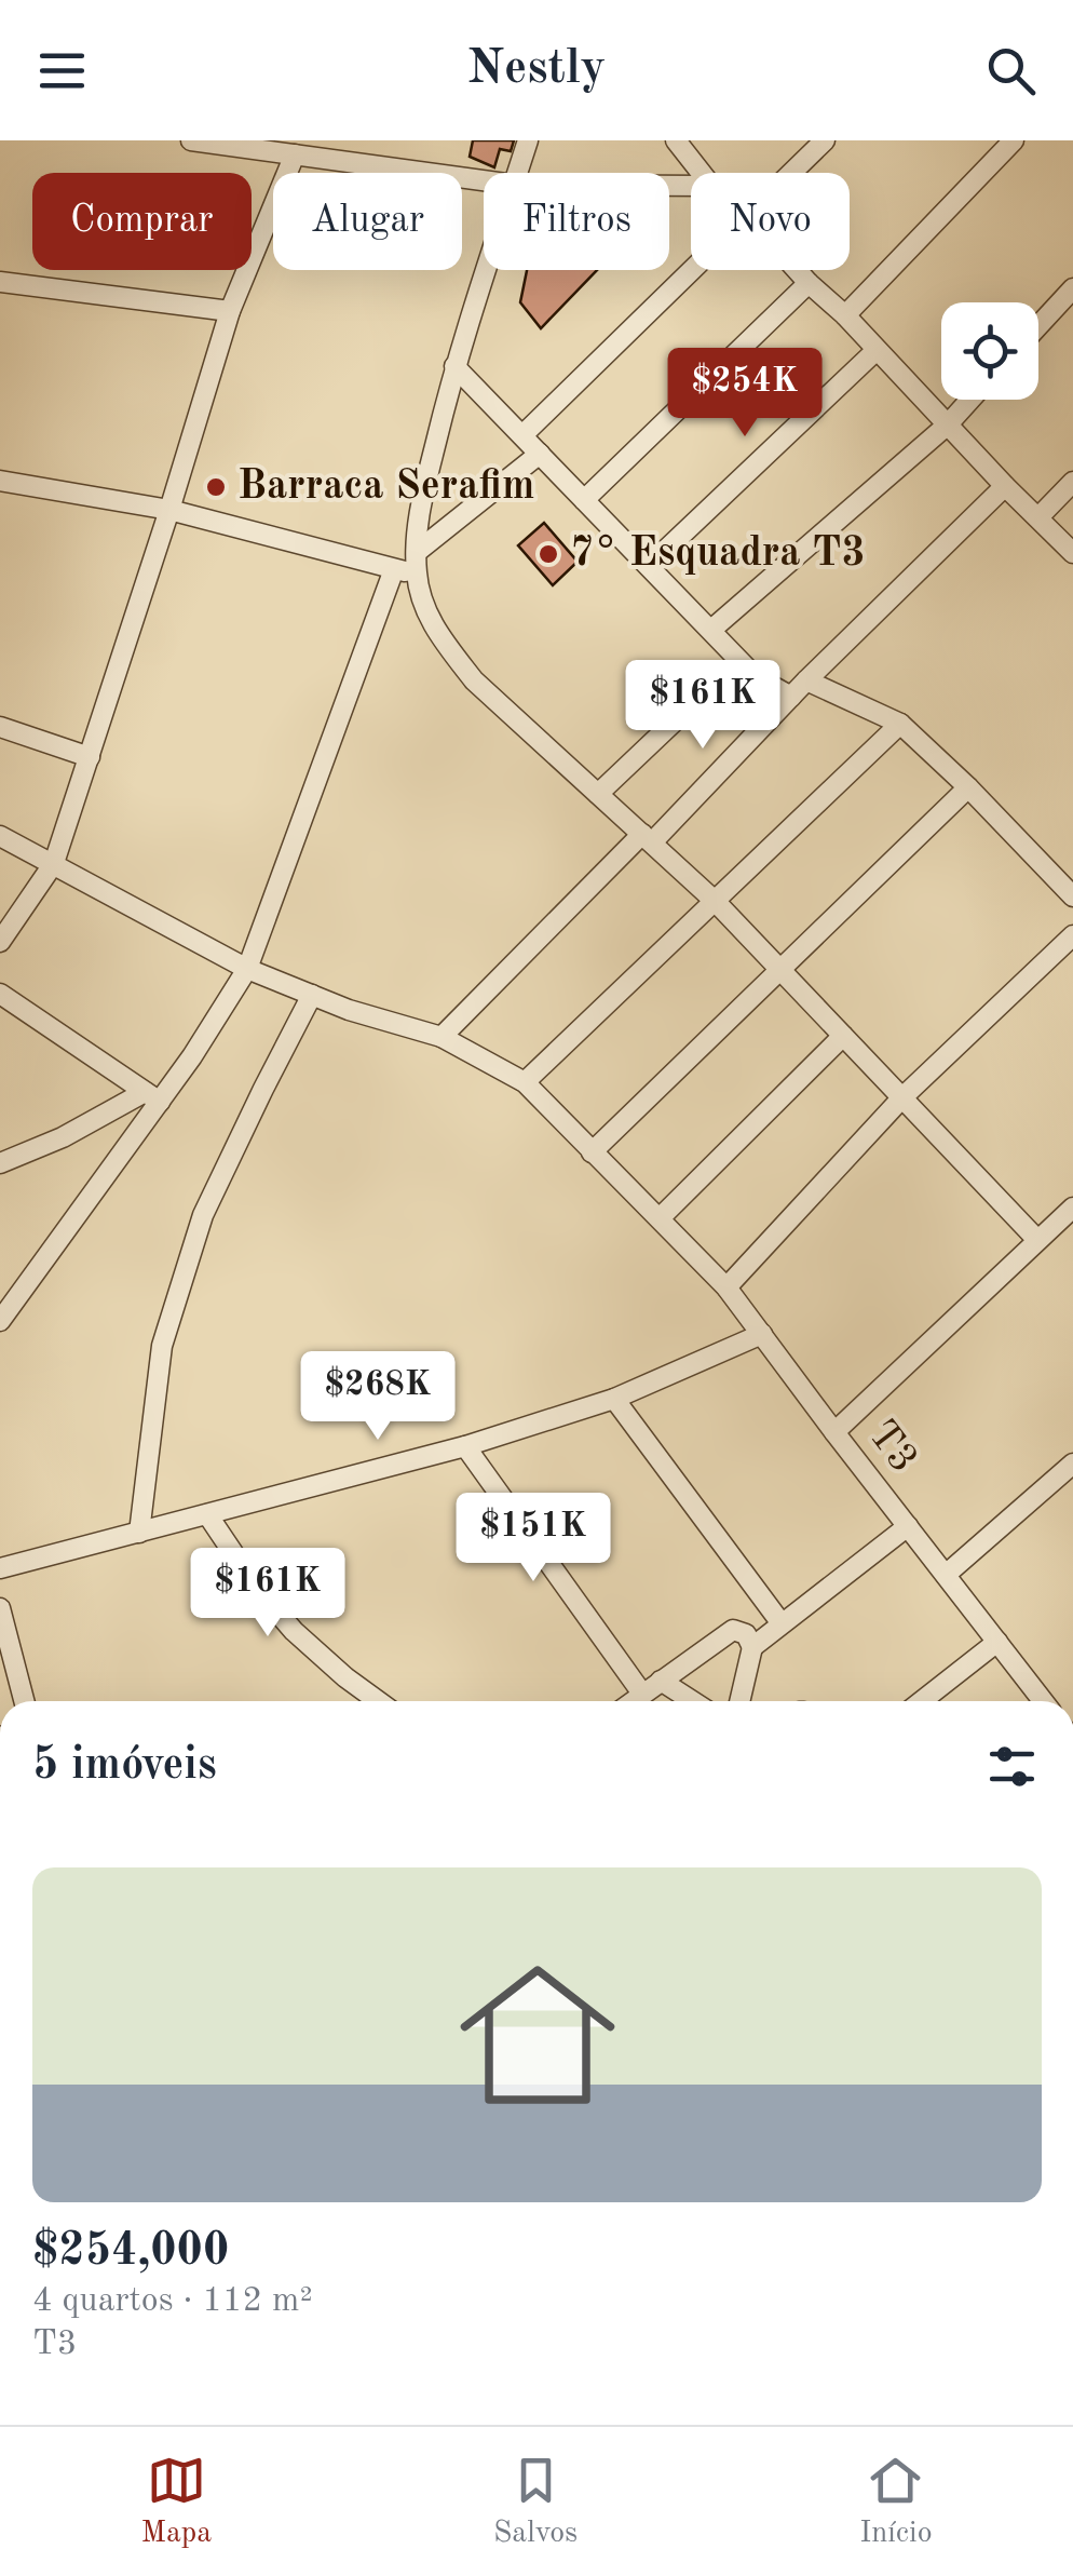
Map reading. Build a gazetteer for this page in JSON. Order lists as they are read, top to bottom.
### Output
{
  "streets": {
    "street": ["T3"]
  },
  "places": ["Barraca Serafim", "7° Esquadra T3"],
  "page": {
    "header": "Nestly",
    "chip": [
      "Comprar",
      "Alugar",
      "Filtros",
      "Novo"
    ],
    "price": [
      "$254K",
      "$161K",
      "$268K",
      "$151K",
      "$161K"
    ],
    "heading": "5 imóveis",
    "list": [
      {
        "name": "$254,000",
        "note": "4 quartos · 112 m² · T3"
      }
    ],
    "tabs": ["Mapa", "Salvos", "Início"]
  }
}
